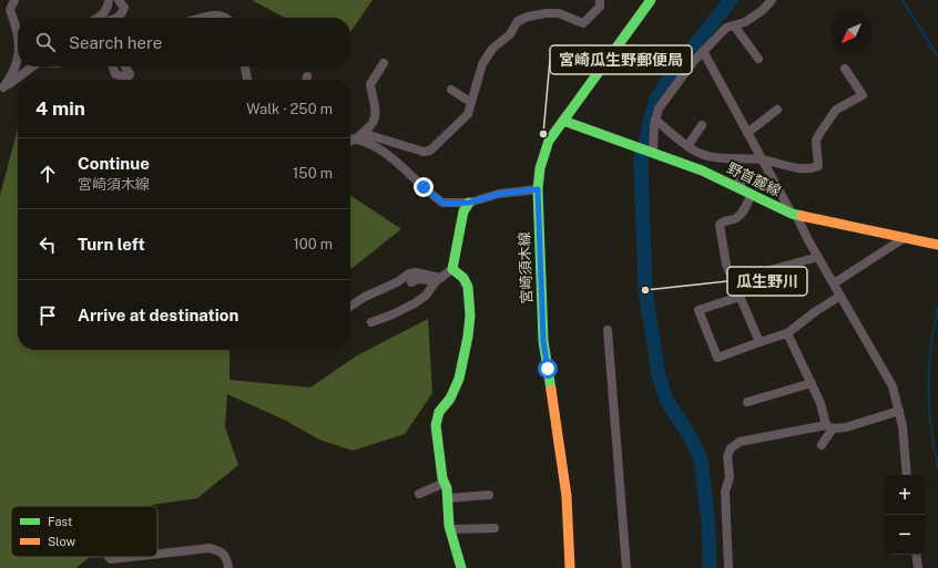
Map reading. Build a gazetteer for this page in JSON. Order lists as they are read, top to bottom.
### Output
{
  "streets": {
    "main road": ["野首麓線", "宮崎須木線"]
  },
  "crossings": [
    ["野首麓線", "宮崎須木線"]
  ],
  "places": ["宮崎瓜生野郵便局", "瓜生野川"],
  "legend": ["Fast", "Slow"],
  "north": "bottom left",
  "page": {
    "search": "Search here",
    "heading": ["4 min", "Walk · 250 m"],
    "list": [
      ["Continue", "宮崎須木線", "150 m"],
      ["Turn left", "100 m"],
      "Arrive at destination"
    ],
    "map_buttons": ["+", "−"]
  }
}
